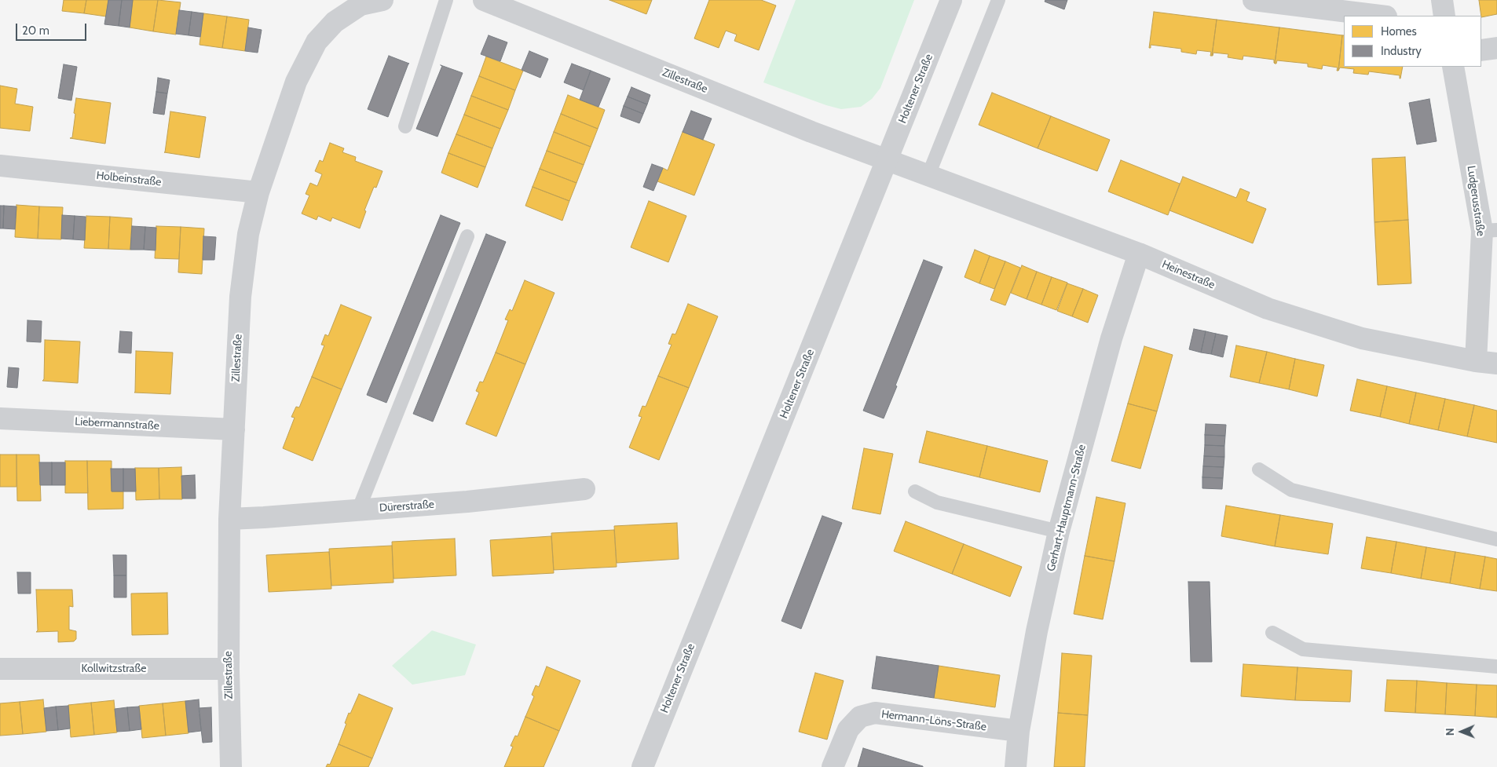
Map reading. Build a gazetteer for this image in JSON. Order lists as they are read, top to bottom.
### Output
{
  "streets": {
    "street": [
      "Zillestraße",
      "Holtener Straße",
      "Holbeinstraße",
      "Ludgerusstraße",
      "Heinestraße",
      "Liebermannstraße",
      "Dürerstraße",
      "Gerhart-Hauptmann-Straße",
      "Kollwitzstraße",
      "Hermann-Löns-Straße"
    ]
  },
  "crossings": [
    ["Zillestraße", "Holtener Straße"],
    ["Zillestraße", "Holbeinstraße"],
    ["Zillestraße", "Heinestraße"],
    ["Zillestraße", "Liebermannstraße"],
    ["Zillestraße", "Dürerstraße"],
    ["Zillestraße", "Kollwitzstraße"],
    ["Holtener Straße", "Heinestraße"],
    ["Ludgerusstraße", "Heinestraße"],
    ["Heinestraße", "Gerhart-Hauptmann-Straße"],
    ["Gerhart-Hauptmann-Straße", "Hermann-Löns-Straße"]
  ],
  "legend": ["Homes", "Industry"],
  "scale_bar": "20 m",
  "north": "left"
}
